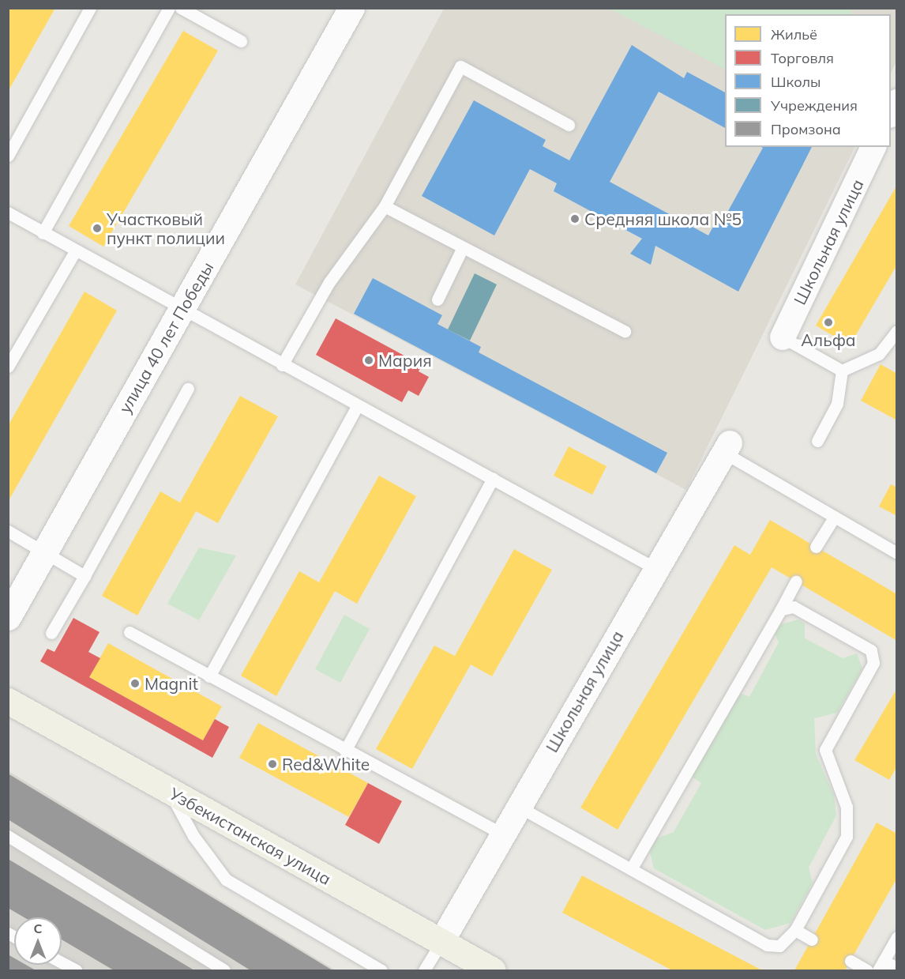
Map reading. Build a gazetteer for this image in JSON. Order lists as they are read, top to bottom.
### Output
{
  "streets": {
    "main road": ["Узбекистанская улица"],
    "street": ["Школьная улица", "улица 40 лет Победы"]
  },
  "crossings": [
    ["Школьная улица", "Узбекистанская улица"]
  ],
  "places": [
    "Средняя школа №5",
    "Участковый пункт полиции",
    "Альфа",
    "Мария",
    "Magnit",
    "Red&White"
  ],
  "legend": [
    "Жильё",
    "Торговля",
    "Школы",
    "Учреждения",
    "Промзона"
  ],
  "north": "top"
}
